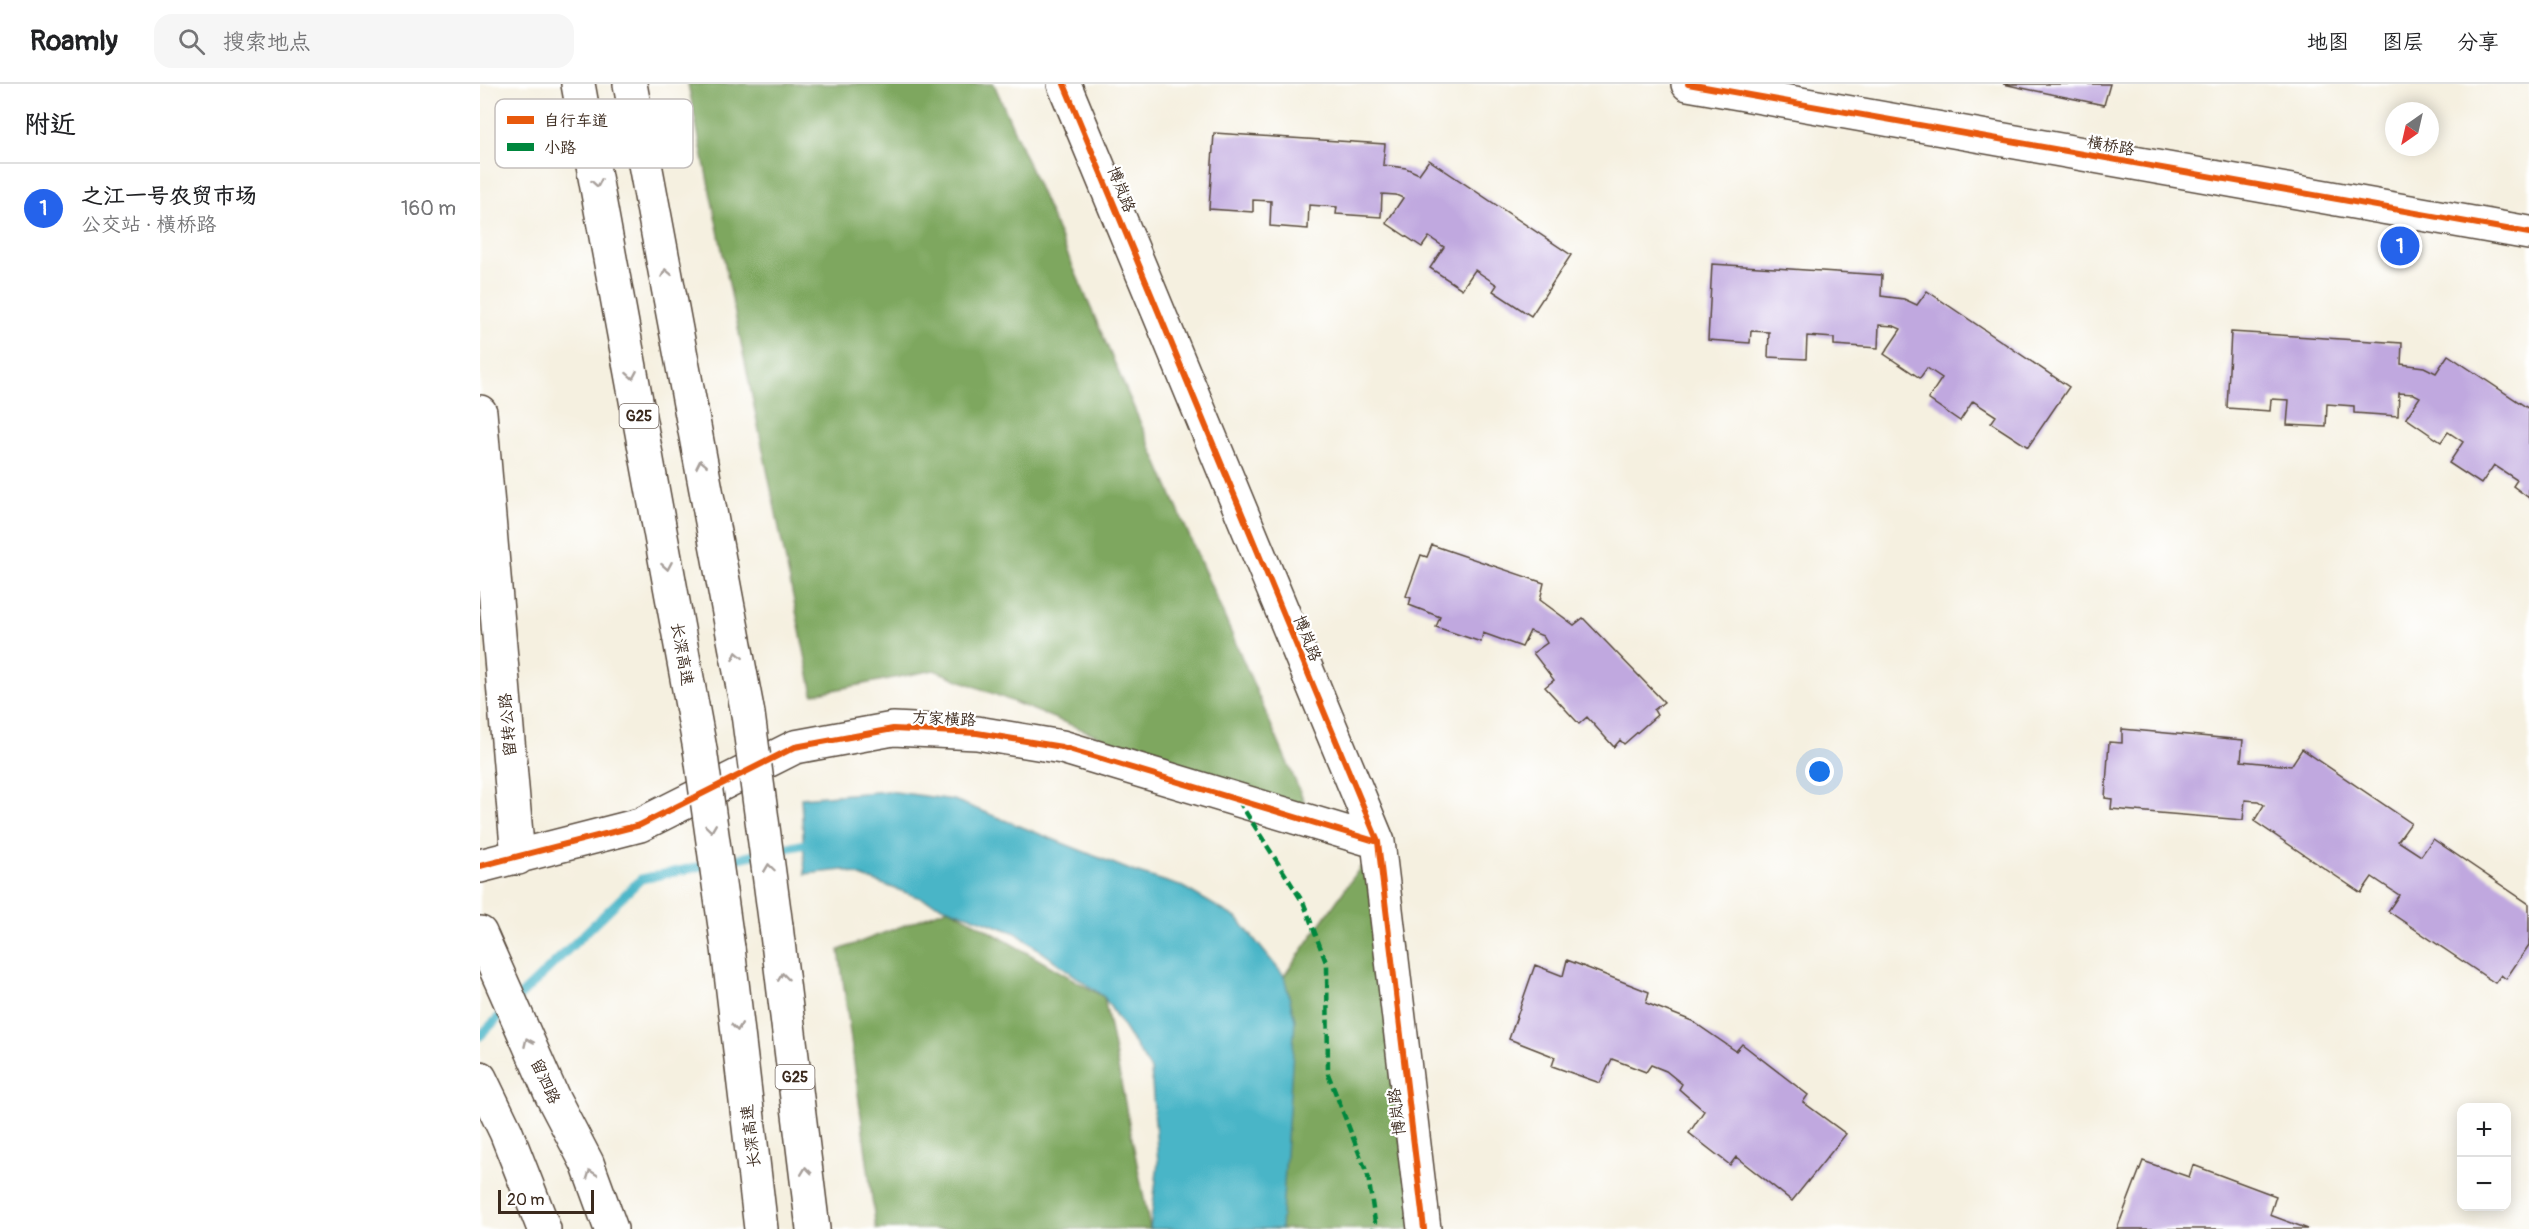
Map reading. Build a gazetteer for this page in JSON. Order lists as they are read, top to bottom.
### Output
{
  "streets": {
    "main road": [
      "横桥路",
      "博岚路",
      "G25",
      "长深高速",
      "方家横路",
      "留转公路",
      "留泗路"
    ]
  },
  "crossings": [
    ["博岚路", "方家横路"],
    ["方家横路", "留转公路"]
  ],
  "legend": ["自行车道", "小路"],
  "scale_bar": "20 m",
  "north": "bottom left",
  "page": {
    "header": "Roamly",
    "search": "搜索地点",
    "nav": ["地图", "图层", "分享"],
    "heading": "附近",
    "list": [
      {
        "mark": "1",
        "name": "之江一号农贸市场",
        "note": "公交站 · 横桥路",
        "value": "160 m"
      }
    ],
    "pins": "1",
    "map_buttons": ["+", "−"],
    "scale": "20 m"
  }
}
